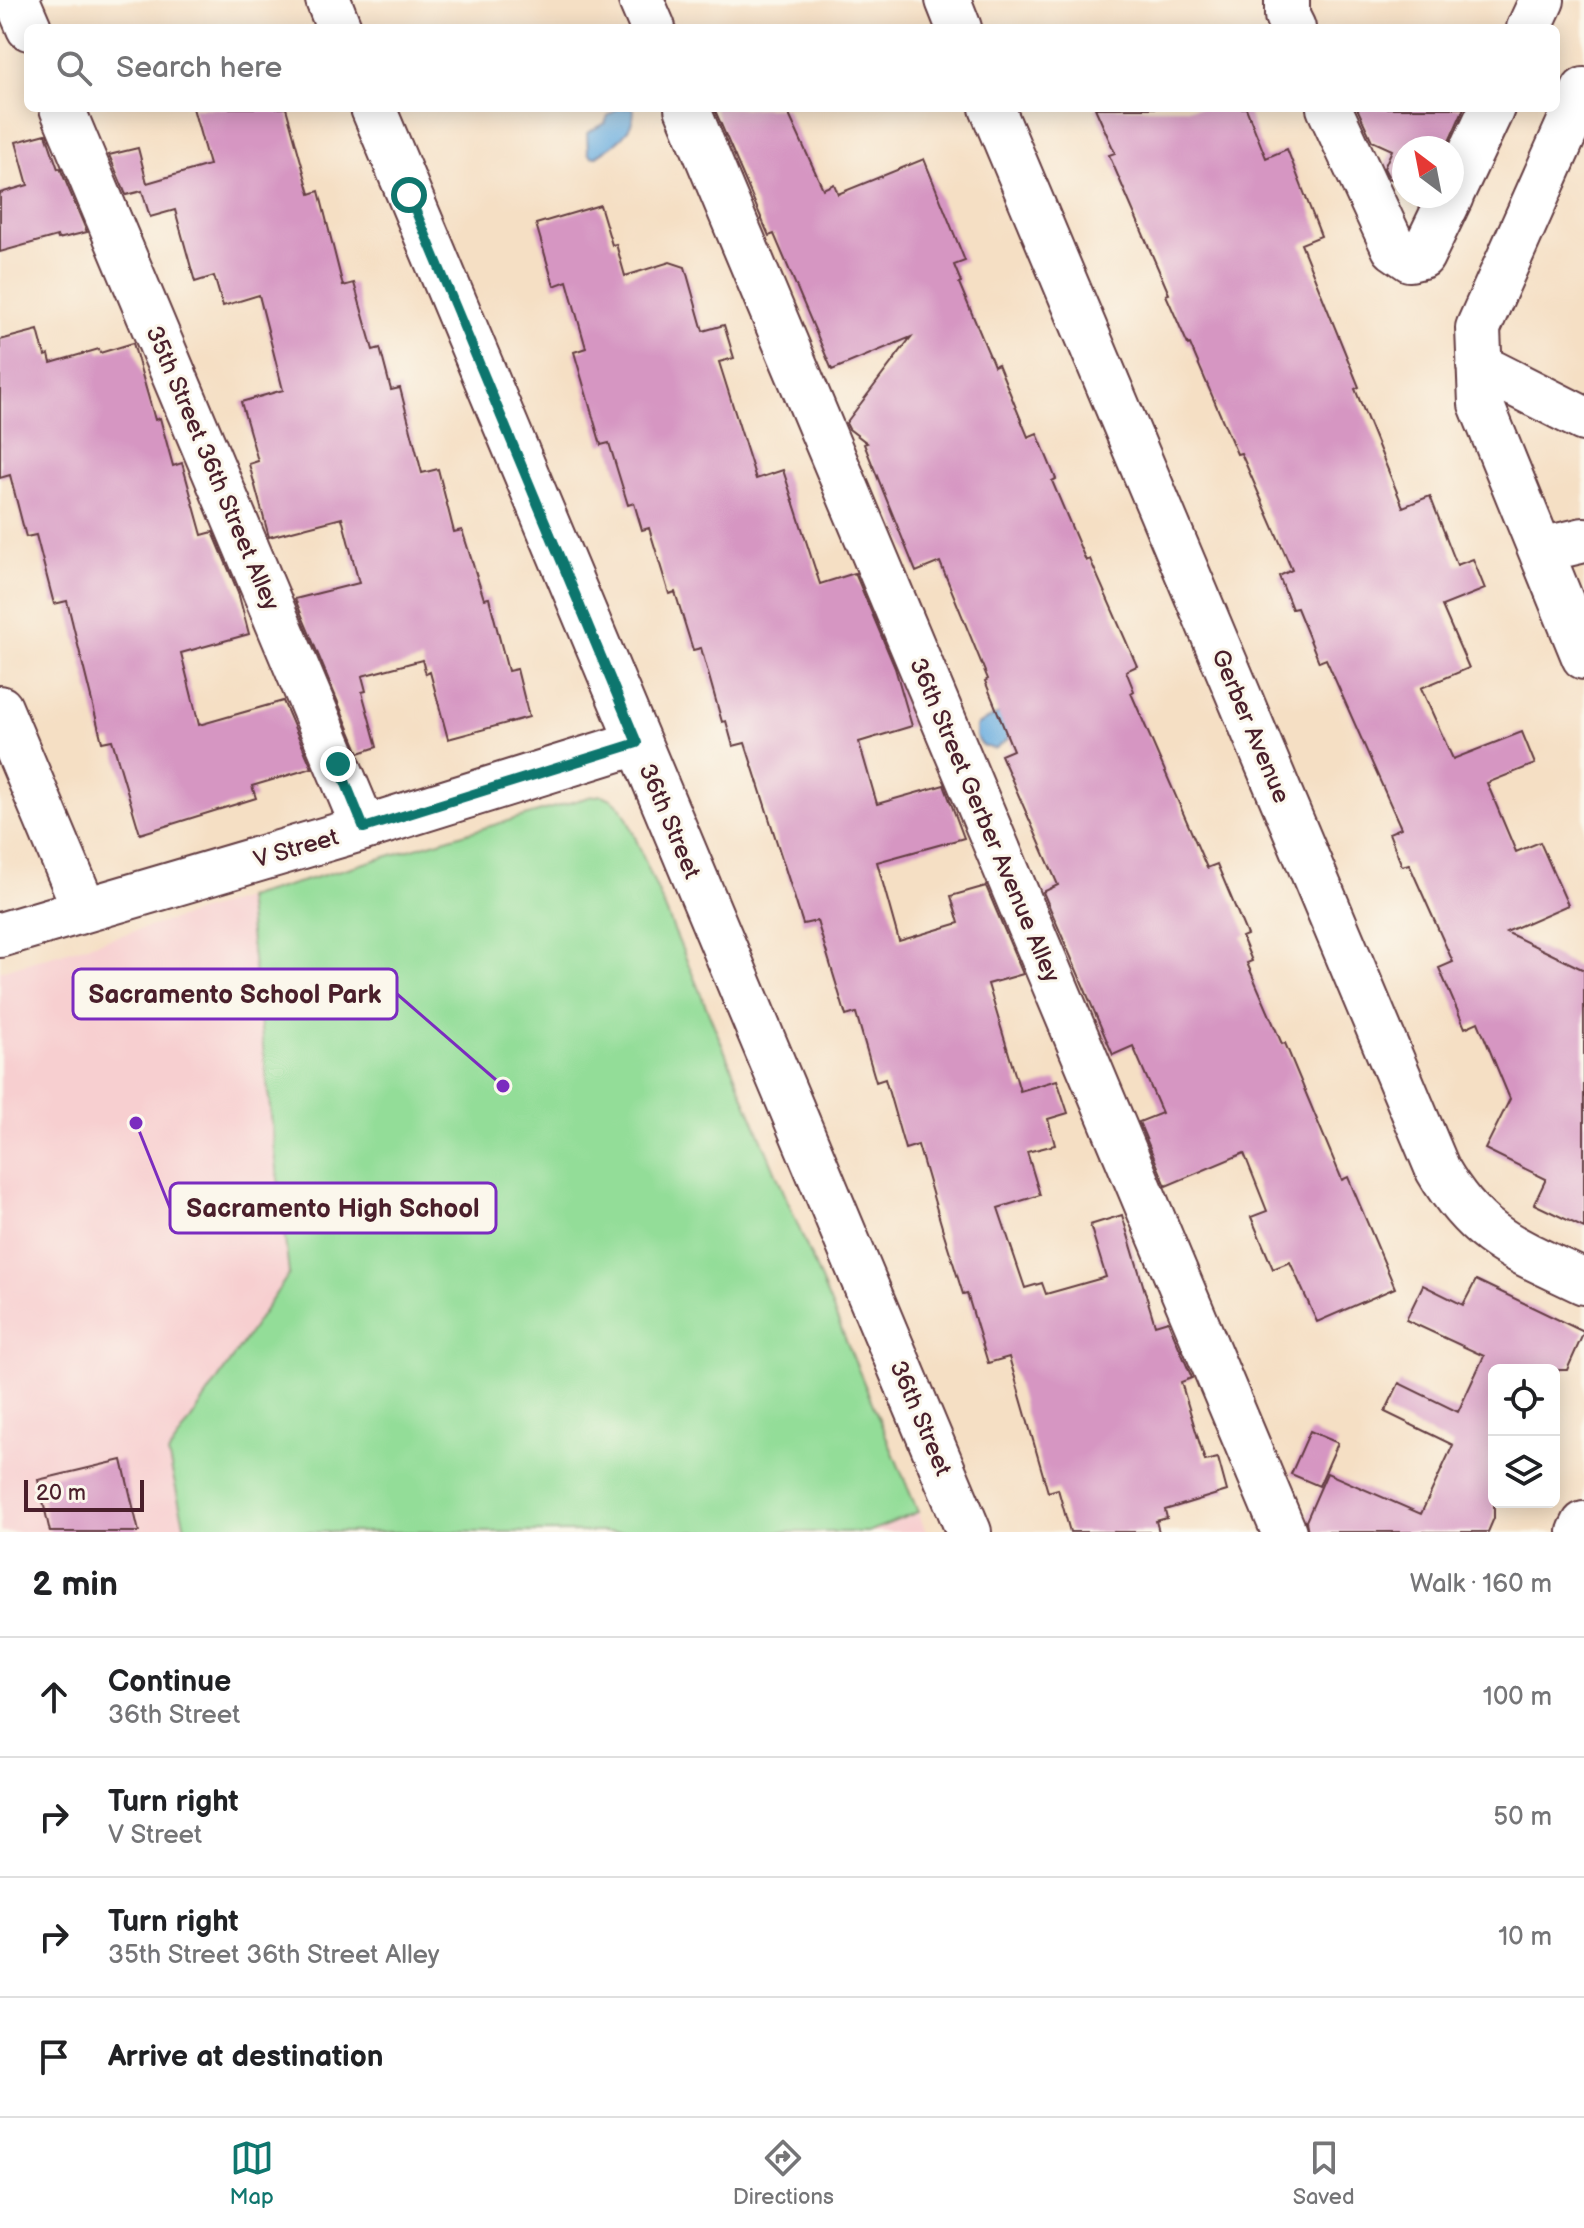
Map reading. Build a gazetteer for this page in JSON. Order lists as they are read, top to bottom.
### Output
{
  "streets": {
    "street": [
      "35th Street 36th Street Alley",
      "Gerber Avenue",
      "36th Street Gerber Avenue Alley",
      "36th Street",
      "V Street"
    ]
  },
  "crossings": [
    ["35th Street 36th Street Alley", "V Street"],
    ["36th Street", "V Street"]
  ],
  "places": ["Sacramento School Park", "Sacramento High School"],
  "scale_bar": "20 m",
  "north": "top left",
  "page": {
    "search": "Search here",
    "scale": "20 m",
    "heading": ["2 min", "Walk · 160 m"],
    "list": [
      ["Continue", "36th Street", "100 m"],
      ["Turn right", "V Street", "50 m"],
      ["Turn right", "35th Street 36th Street Alley", "10 m"],
      "Arrive at destination"
    ],
    "nav": ["Map", "Directions", "Saved"]
  }
}
